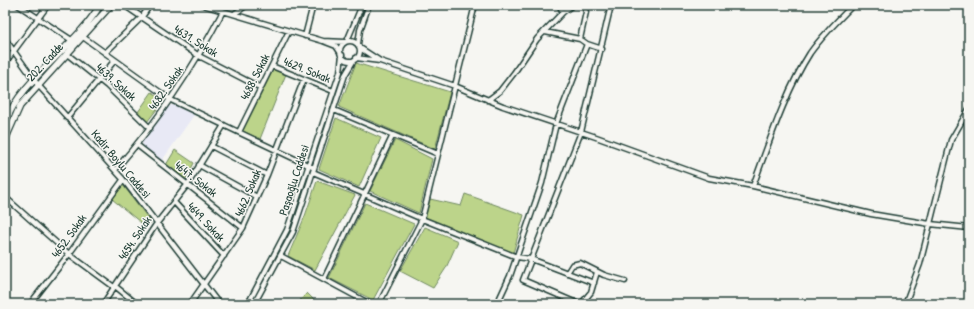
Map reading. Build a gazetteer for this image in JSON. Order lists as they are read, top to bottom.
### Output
{
  "streets": {
    "main road": ["202. Cadde"],
    "street": [
      "4631. Sokak",
      "4629. Sokak",
      "4688. Sokak",
      "4639. Sokak",
      "4682. Sokak",
      "Kadir Boylu Caddesi",
      "4647. Sokak",
      "Paşaoğlu Caddesi",
      "4662. Sokak",
      "4649. Sokak",
      "4652. Sokak",
      "4654. Sokak"
    ]
  },
  "crossings": [
    ["4631. Sokak", "4688. Sokak"],
    ["4631. Sokak", "4682. Sokak"],
    ["202. Cadde", "4639. Sokak"],
    ["202. Cadde", "Kadir Boylu Caddesi"],
    ["4629. Sokak", "4688. Sokak"],
    ["4629. Sokak", "Paşaoğlu Caddesi"],
    ["4629. Sokak", "4662. Sokak"],
    ["4639. Sokak", "4682. Sokak"],
    ["4682. Sokak", "Kadir Boylu Caddesi"],
    ["4682. Sokak", "4647. Sokak"],
    ["Kadir Boylu Caddesi", "4662. Sokak"],
    ["Kadir Boylu Caddesi", "4652. Sokak"],
    ["Kadir Boylu Caddesi", "4654. Sokak"],
    ["4647. Sokak", "4662. Sokak"],
    ["4647. Sokak", "4654. Sokak"],
    ["4662. Sokak", "4649. Sokak"],
    ["4649. Sokak", "4654. Sokak"]
  ]
}
